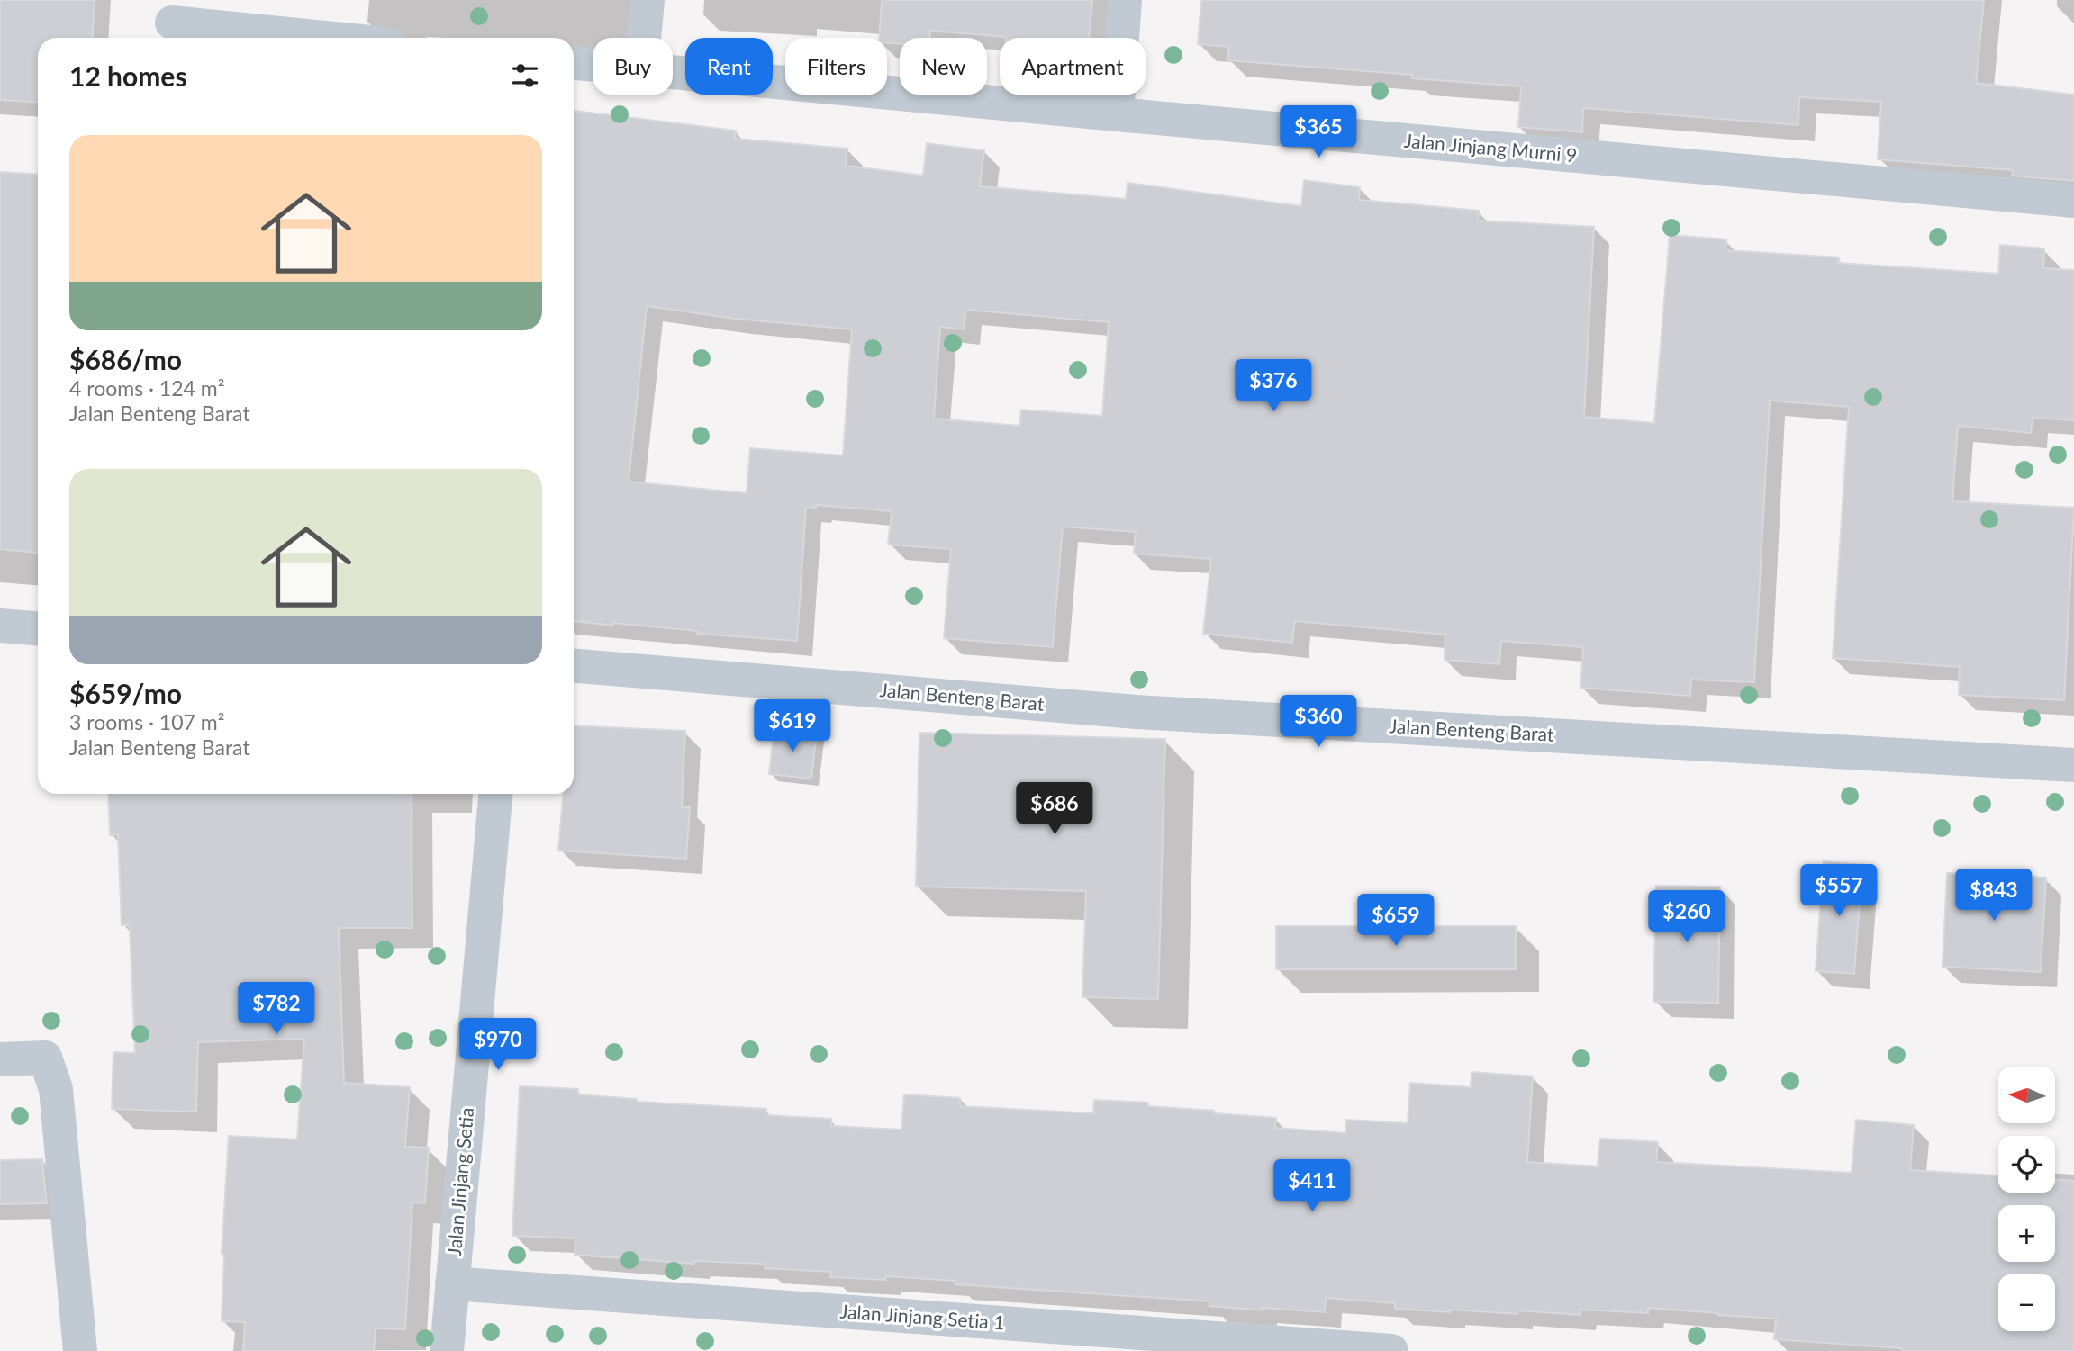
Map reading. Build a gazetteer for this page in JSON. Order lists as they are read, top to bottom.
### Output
{
  "streets": {
    "street": [
      "Jalan Jinjang Murni 9",
      "Jalan Benteng Barat",
      "Jalan Jinjang Setia",
      "Jalan Jinjang Setia 1"
    ]
  },
  "crossings": [
    ["Jalan Jinjang Setia", "Jalan Jinjang Setia 1"]
  ],
  "north": "left",
  "page": {
    "chip": [
      "Buy",
      "Rent",
      "Filters",
      "New",
      "Apartment"
    ],
    "heading": "12 homes",
    "price": [
      "$365",
      "$376",
      "$360",
      "$619",
      "$686",
      "$557",
      "$843",
      "$260",
      "$659",
      "$782",
      "$970",
      "$411"
    ],
    "list": [
      {
        "name": "$686/mo",
        "note": "4 rooms · 124 m² · Jalan Benteng Barat"
      },
      {
        "name": "$659/mo",
        "note": "3 rooms · 107 m² · Jalan Benteng Barat"
      }
    ],
    "map_buttons": ["+", "−"]
  }
}
